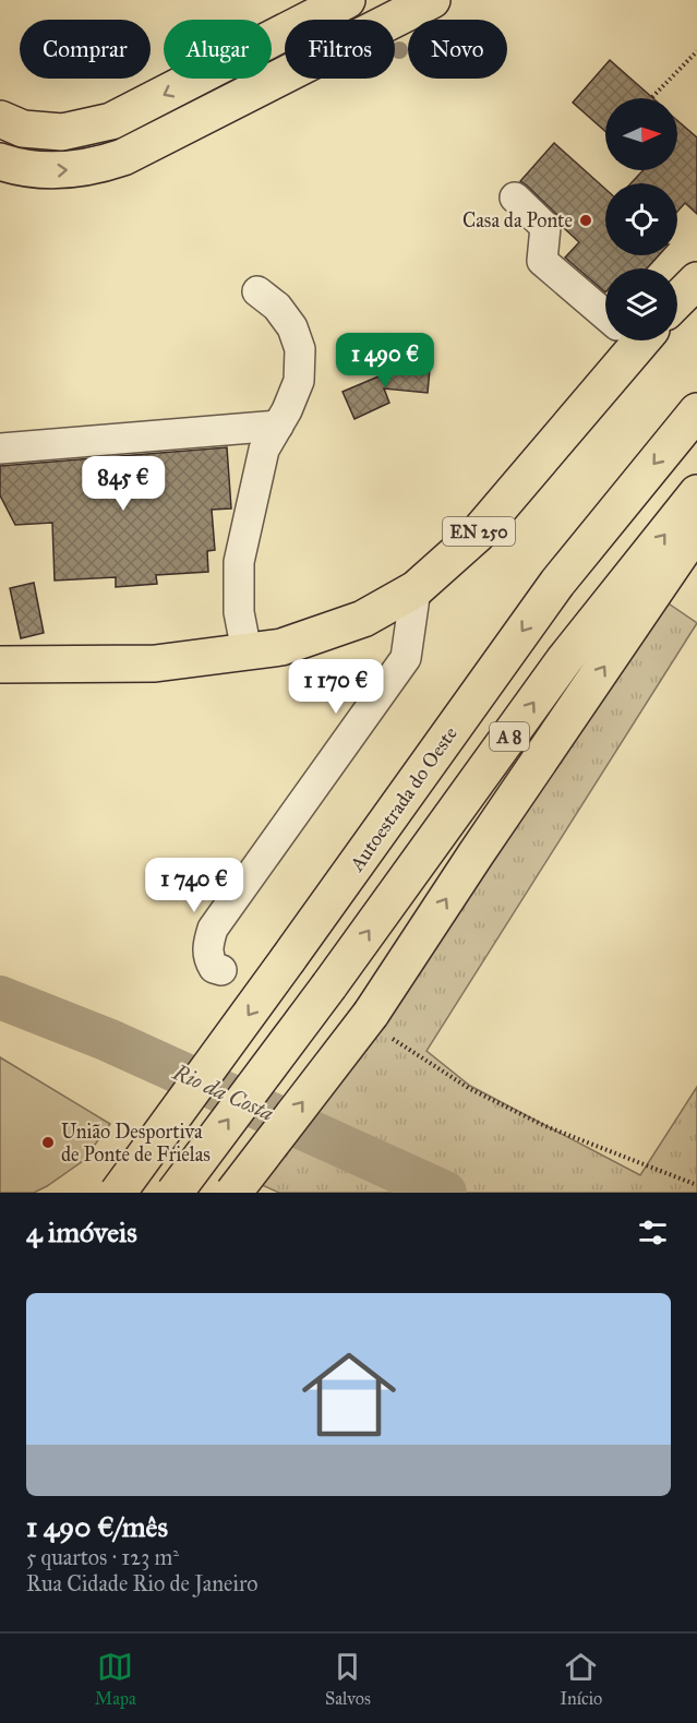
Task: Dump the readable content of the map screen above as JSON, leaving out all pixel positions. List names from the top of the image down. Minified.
{"streets":{"main road":["EN 250","A 8","Autoestrada do Oeste"]},"water":["Rio da Costa"],"places":["Casa da Ponte","União Desportiva de Ponte de Frielas"],"north":"right","page":{"chip":["Comprar","Alugar","Filtros","Novo"],"price":["1 490 €","845 €","1 170 €","1 740 €"],"heading":"4 imóveis","list":[{"name":"1 490 €/mês","note":"5 quartos · 123 m² · Rua Cidade Rio de Janeiro"}],"tabs":["Mapa","Salvos","Início"]}}
